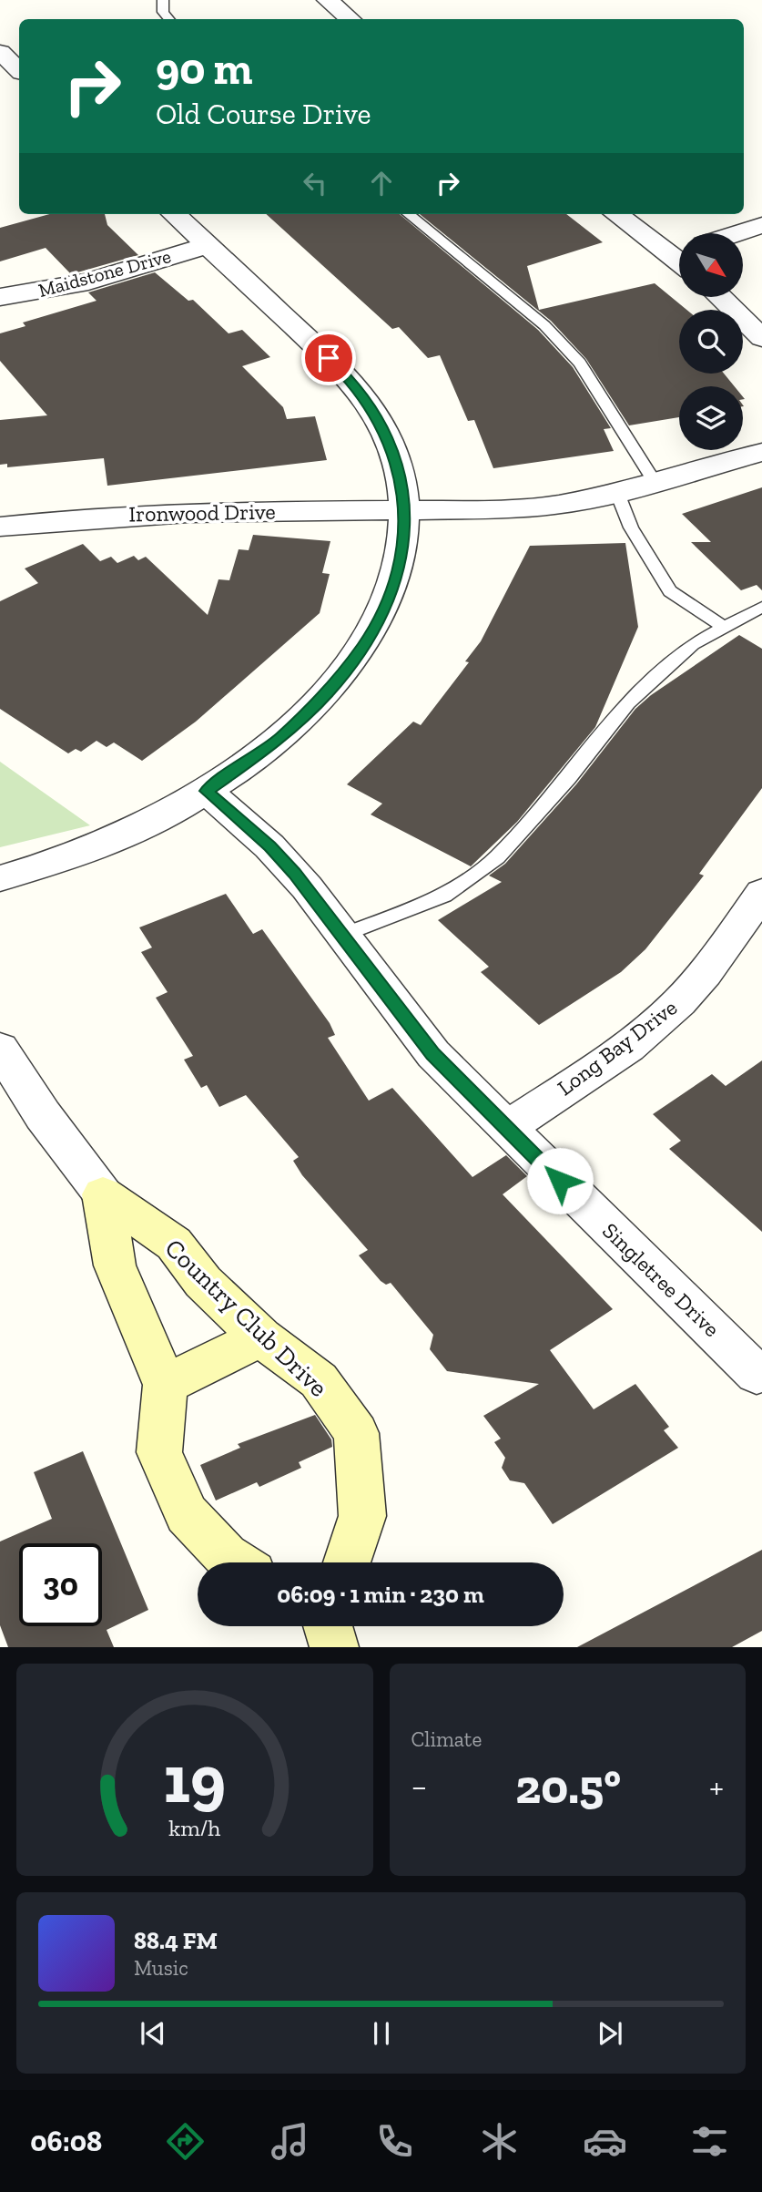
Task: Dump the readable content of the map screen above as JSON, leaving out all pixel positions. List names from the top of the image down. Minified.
{"streets":{"street":["Maidstone Drive","Ironwood Drive","Long Bay Drive","Singletree Drive","Country Club Drive"]},"crossings":[["Long Bay Drive","Singletree Drive"]],"north":"bottom right","page":{"turn":["90 m","Old Course Drive"],"limit":"30","trip":"06:09 · 1 min · 230 m","tile":"Climate","heat":["−","20.5°","+"],"song":["88.4 FM","Music"],"tabs":"06:08","gauge":["19","km/h"]}}
